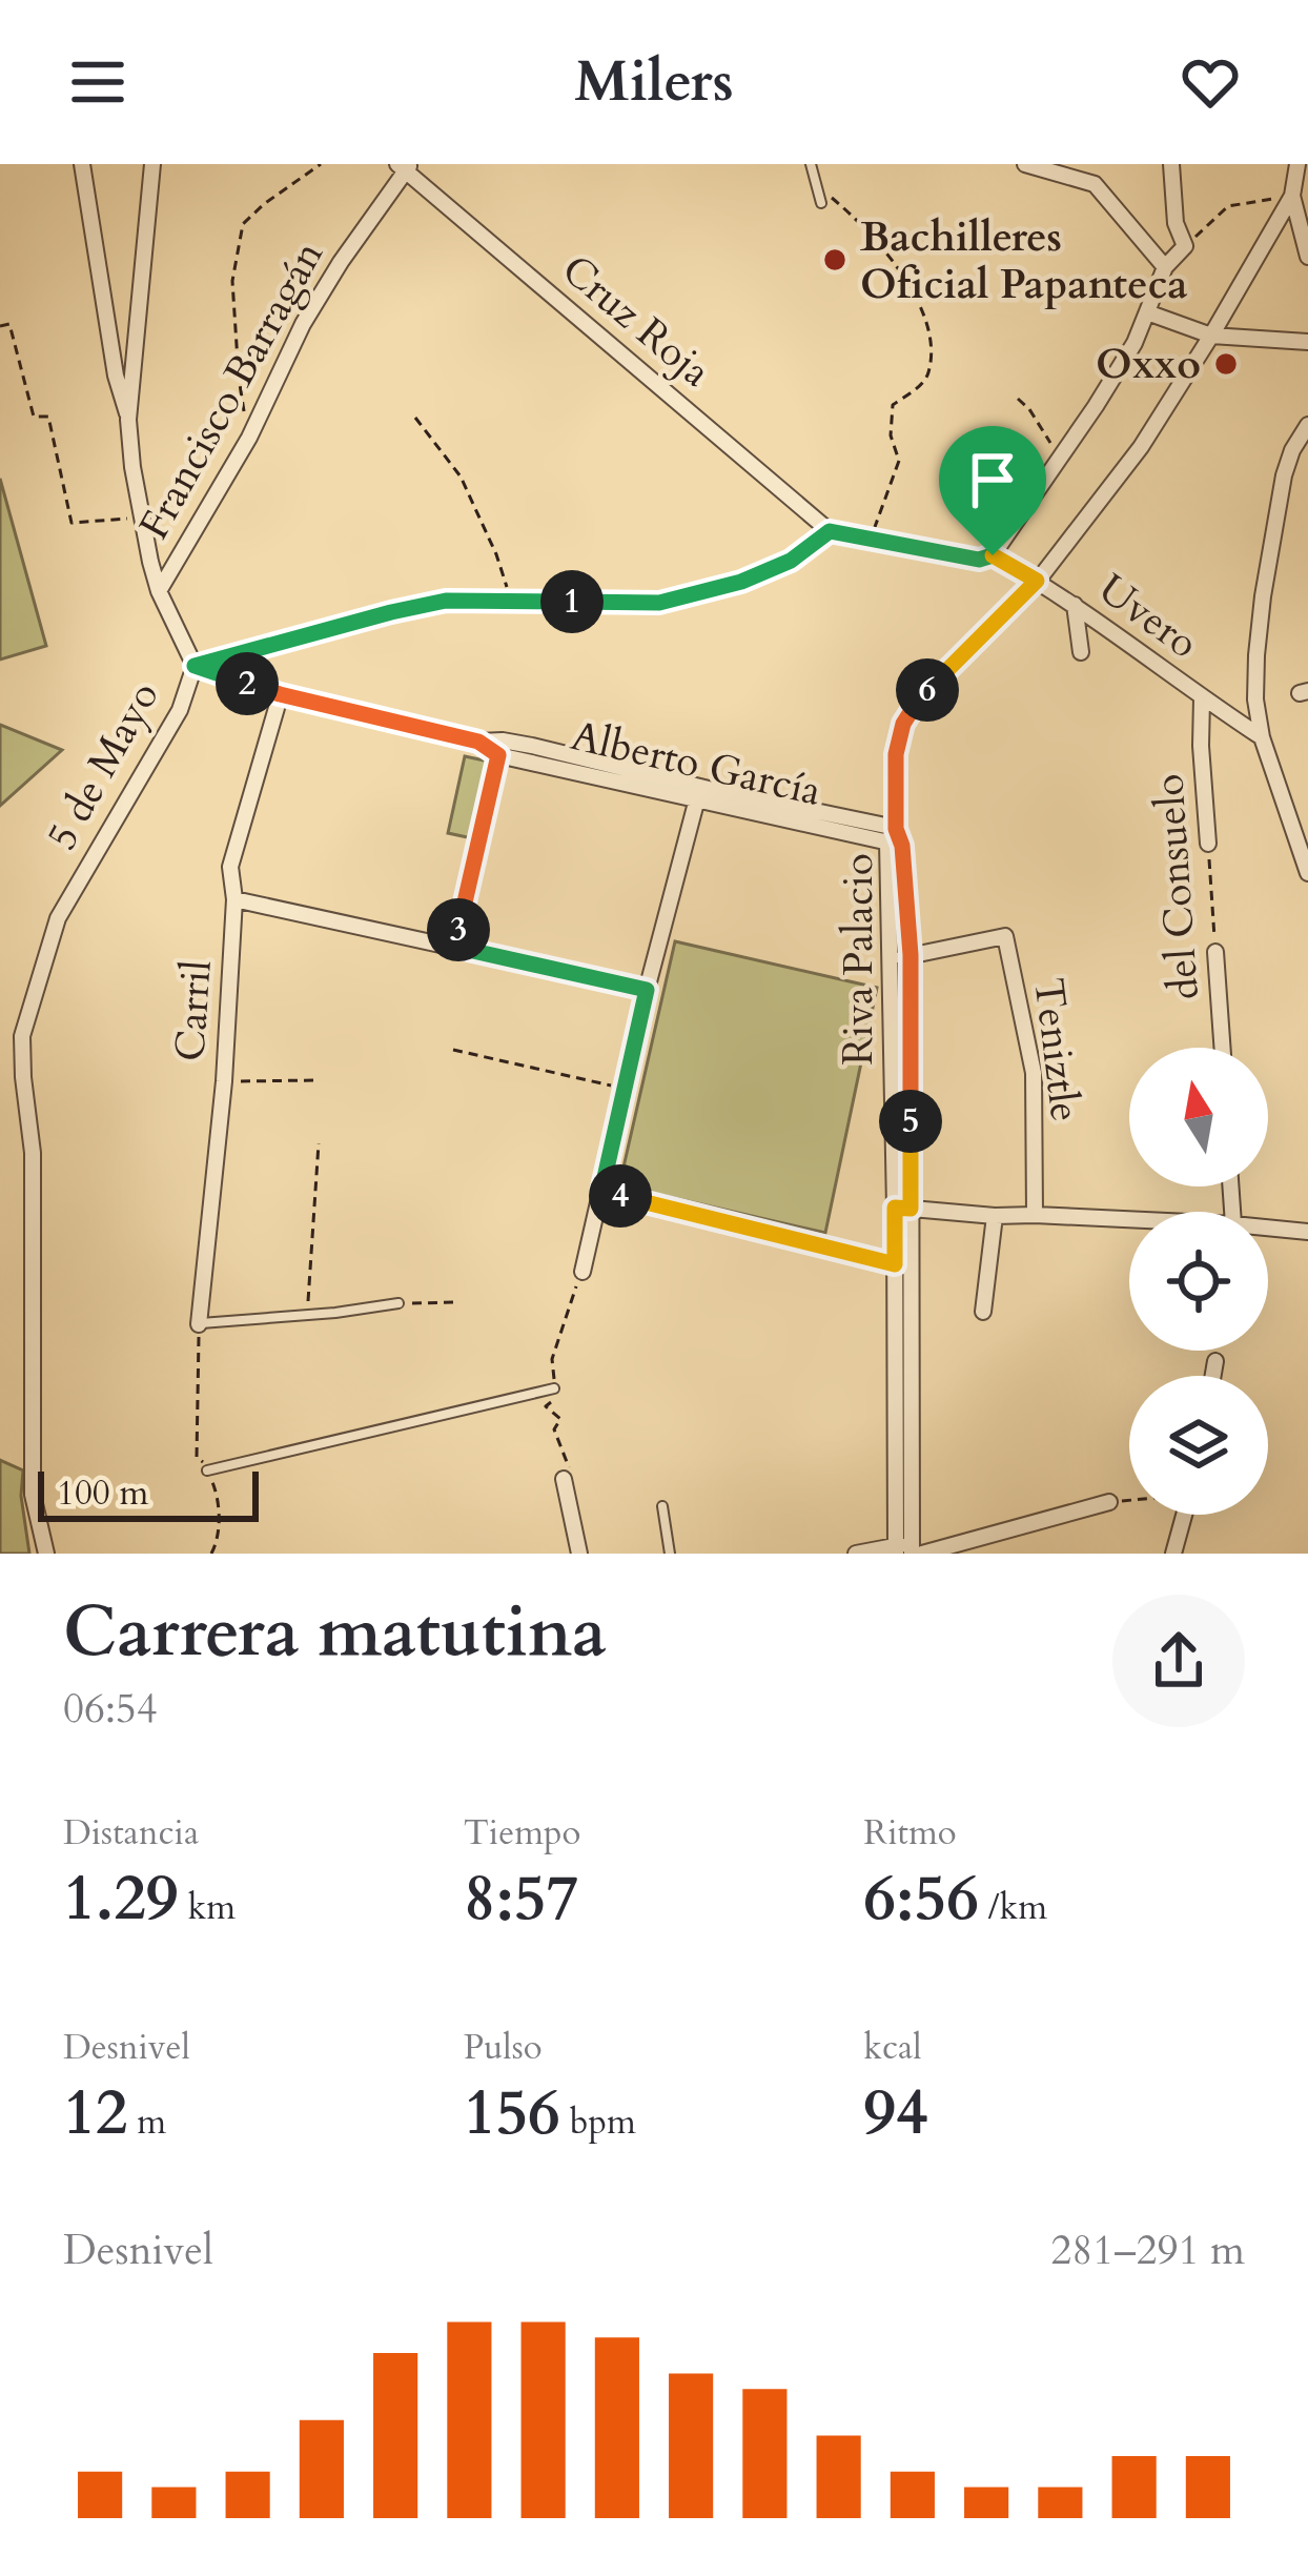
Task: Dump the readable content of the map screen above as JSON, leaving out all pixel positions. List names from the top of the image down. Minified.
{"streets":{"street":["Cruz Roja","Francisco Barragán","Uvero","Alberto García","5 de Mayo","del Consuelo","Riva Palacio","Carril","Teniztle"]},"crossings":[["Cruz Roja","Francisco Barragán"],["Francisco Barragán","5 de Mayo"],["Uvero","del Consuelo"],["Uvero","Riva Palacio"],["Alberto García","5 de Mayo"],["Alberto García","Riva Palacio"],["Riva Palacio","Teniztle"]],"places":["Bachilleres Oficial Papanteca","Oxxo"],"scale_bar":"100 m","north":"top","page":{"header":"Milers","pins":["1","2","6","3","5","4"],"scale":"100 m","heading":["Carrera matutina","06:54"],"stats":[["Distancia","1.29 km"],["Tiempo","8:57"],["Ritmo","6:56 /km"],["Desnivel","12 m"],["Pulso","156 bpm"],["kcal","94"]],"chart":["Desnivel","281–291 m"]}}
